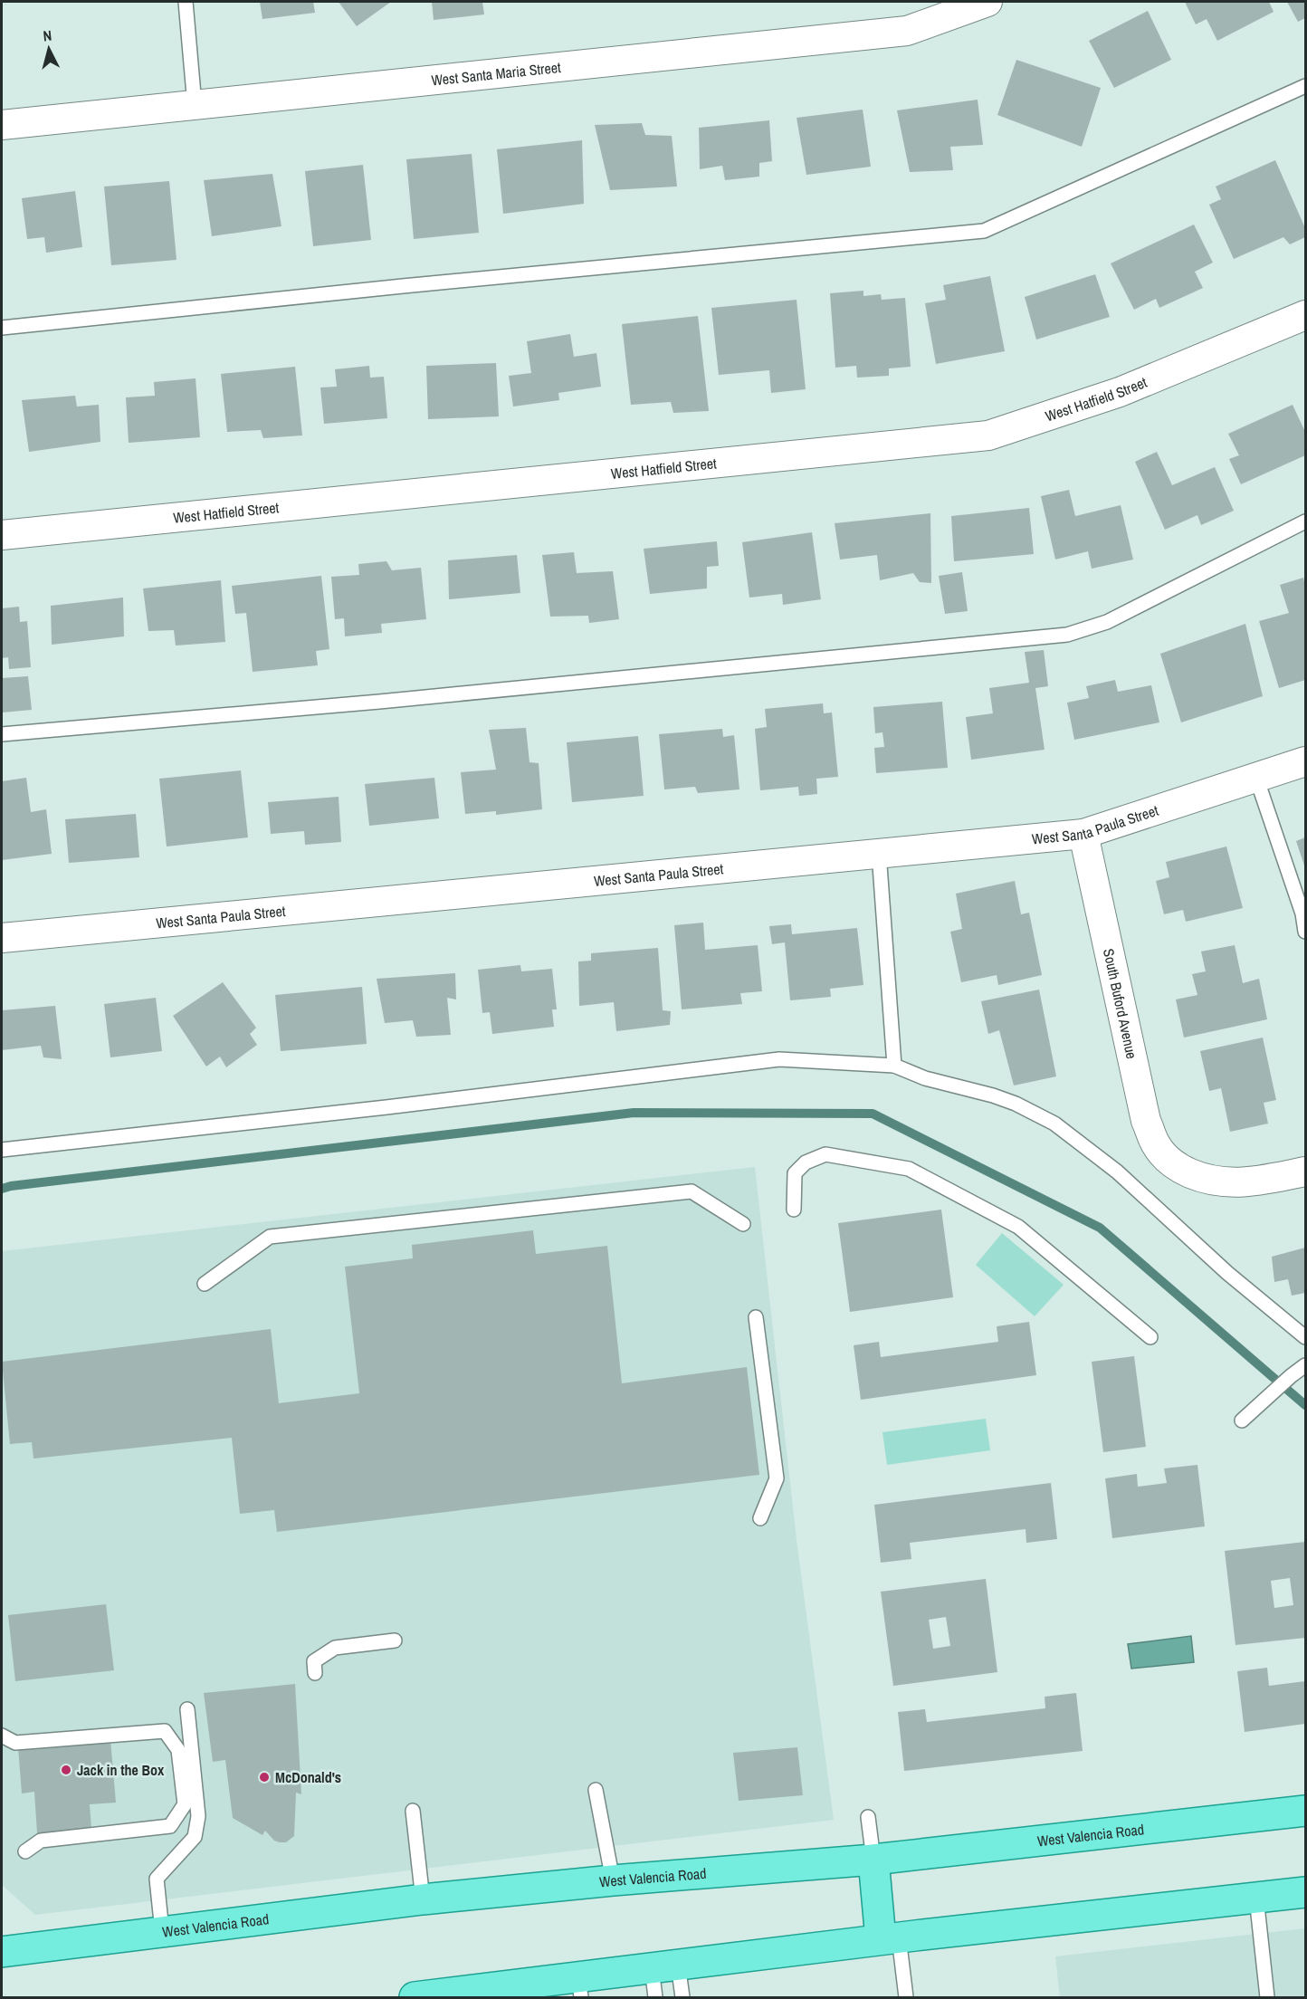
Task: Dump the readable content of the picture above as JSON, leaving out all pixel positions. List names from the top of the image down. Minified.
{"streets":{"main road":["West Valencia Road"],"street":["West Santa Maria Street","West Hatfield Street","West Santa Paula Street","South Buford Avenue"]},"crossings":[["West Santa Paula Street","South Buford Avenue"]],"places":["Jack in the Box","McDonald's"],"north":"top"}
